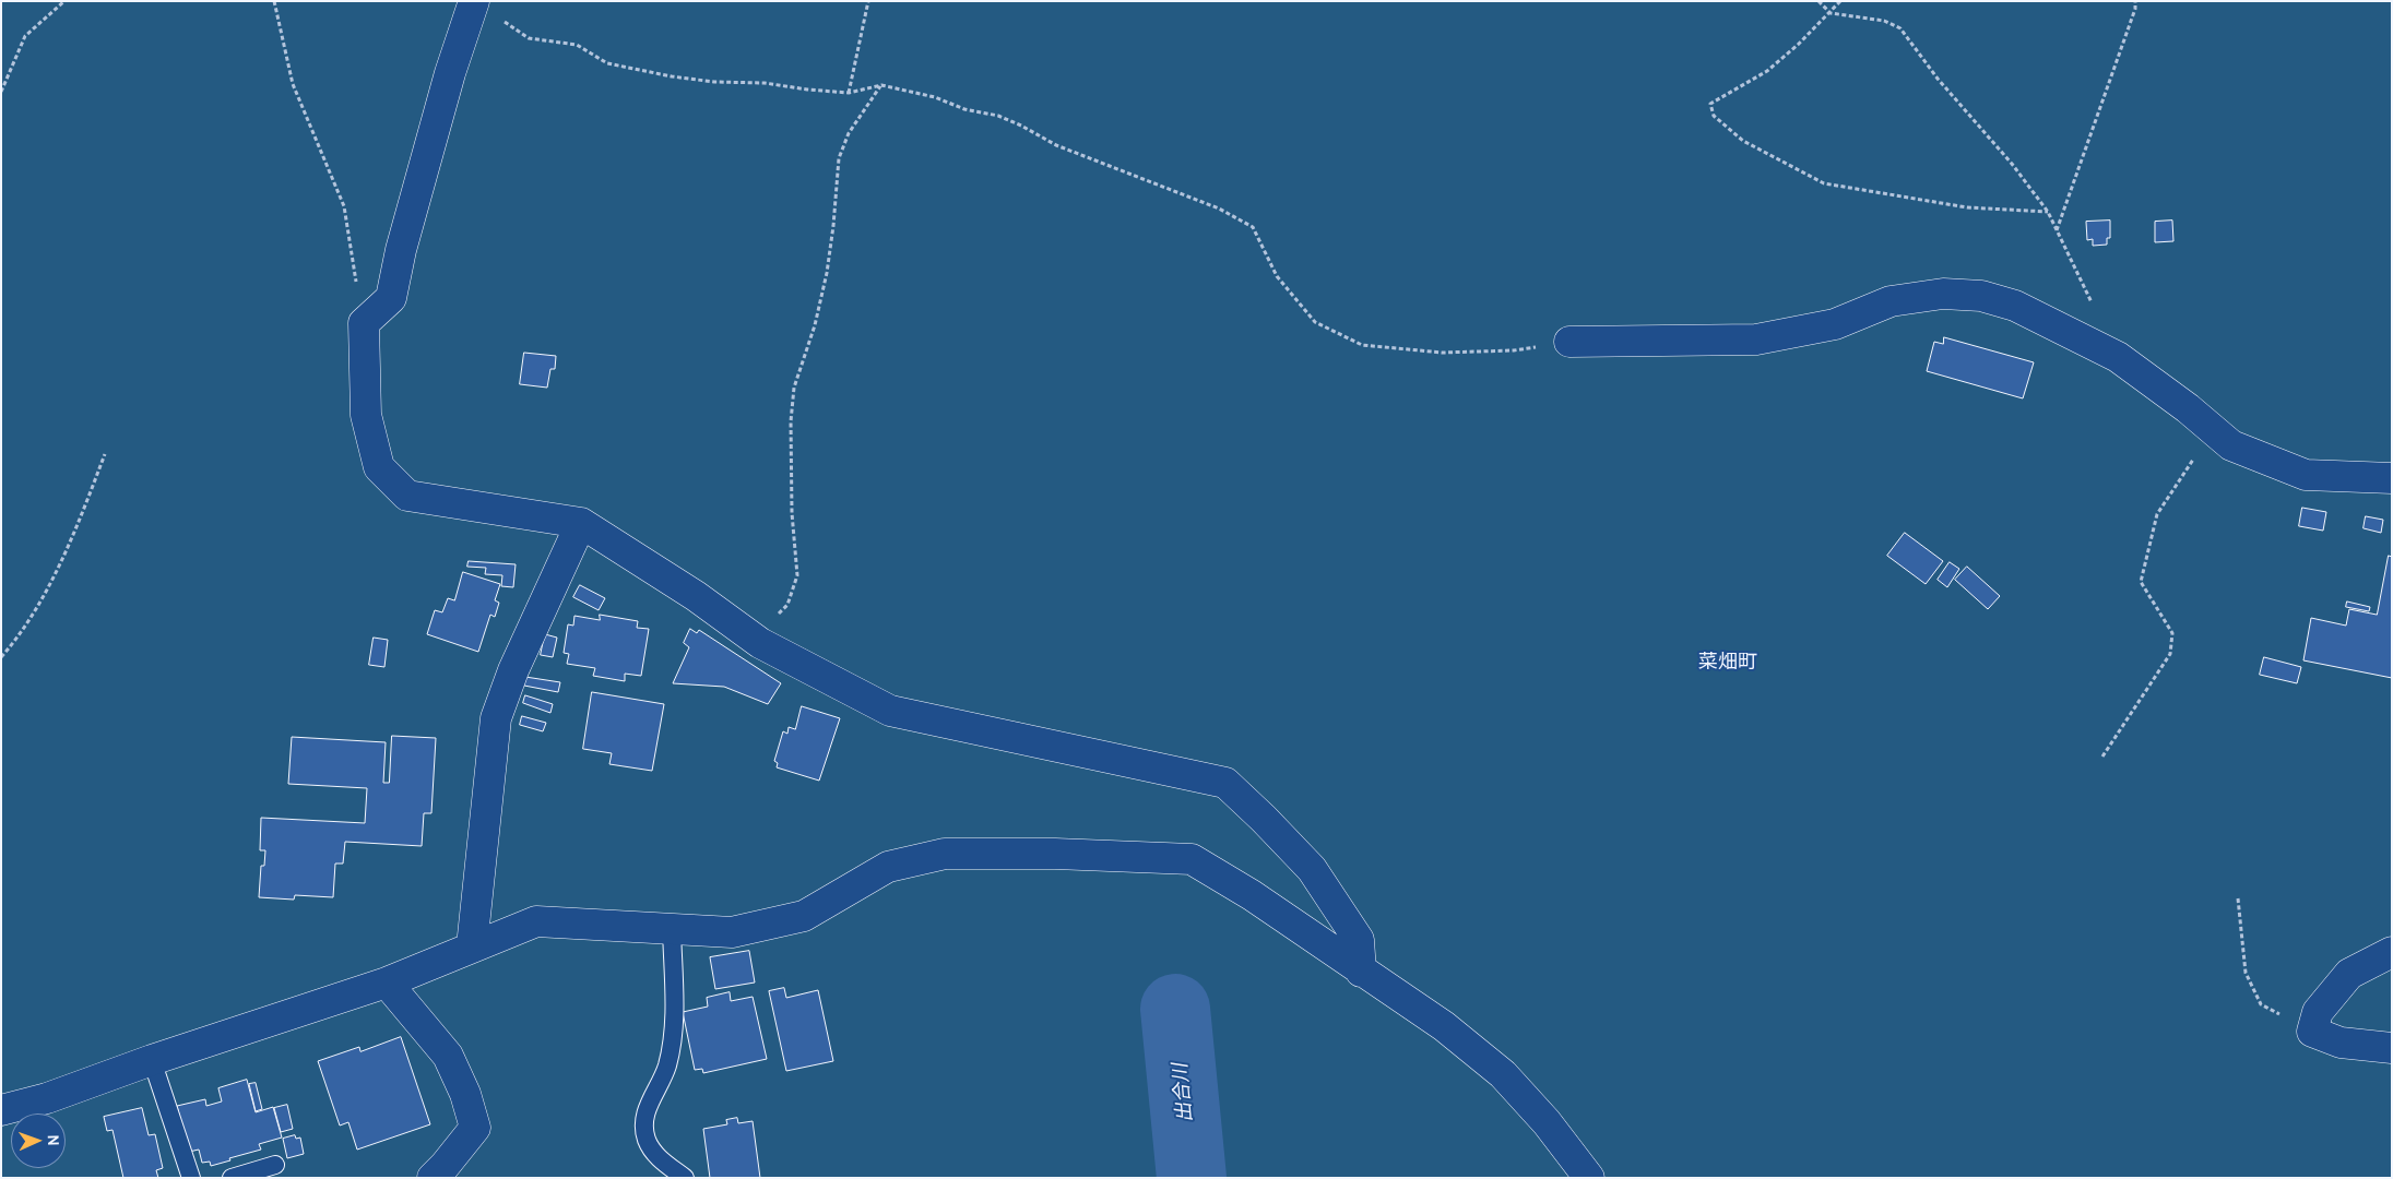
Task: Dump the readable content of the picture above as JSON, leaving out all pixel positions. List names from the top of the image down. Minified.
{"districts":["菜畑町"],"water":["出合川"],"north":"right"}
